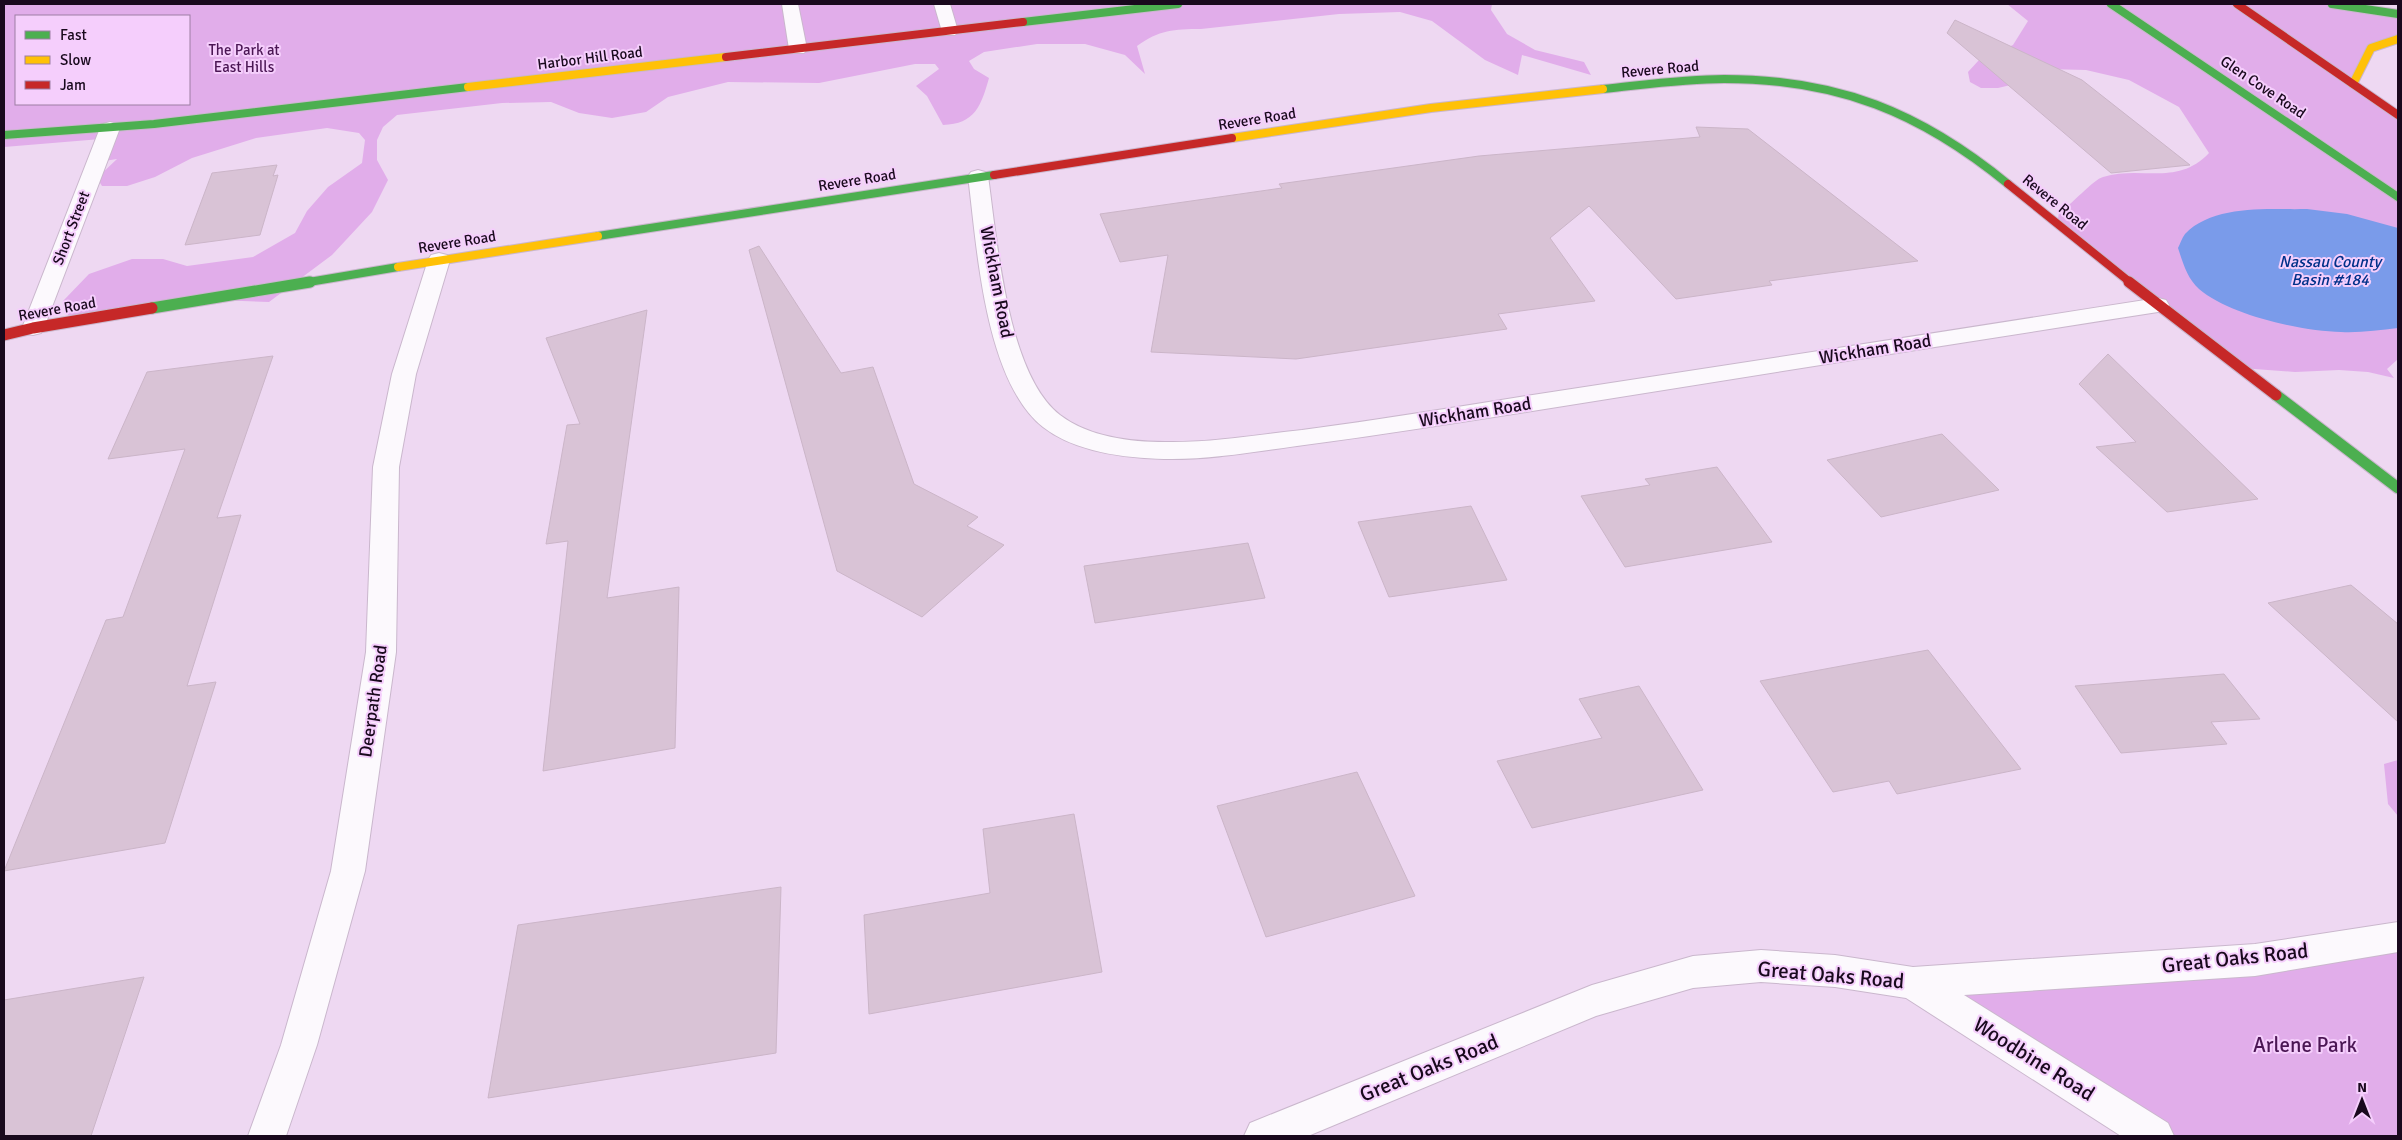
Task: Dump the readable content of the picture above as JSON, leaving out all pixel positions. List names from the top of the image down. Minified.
{"streets":{"street":["Harbor Hill Road","Revere Road","Glen Cove Road","Short Street","Wickham Road","Deerpath Road","Great Oaks Road","Woodbine Road"]},"crossings":[["Harbor Hill Road","Short Street"],["Revere Road","Short Street"],["Revere Road","Wickham Road"],["Revere Road","Deerpath Road"],["Great Oaks Road","Woodbine Road"]],"water":["Nassau County Basin #184"],"parks":["The Park at East Hills","Arlene Park"],"legend":["Fast","Slow","Jam"],"north":"top"}
